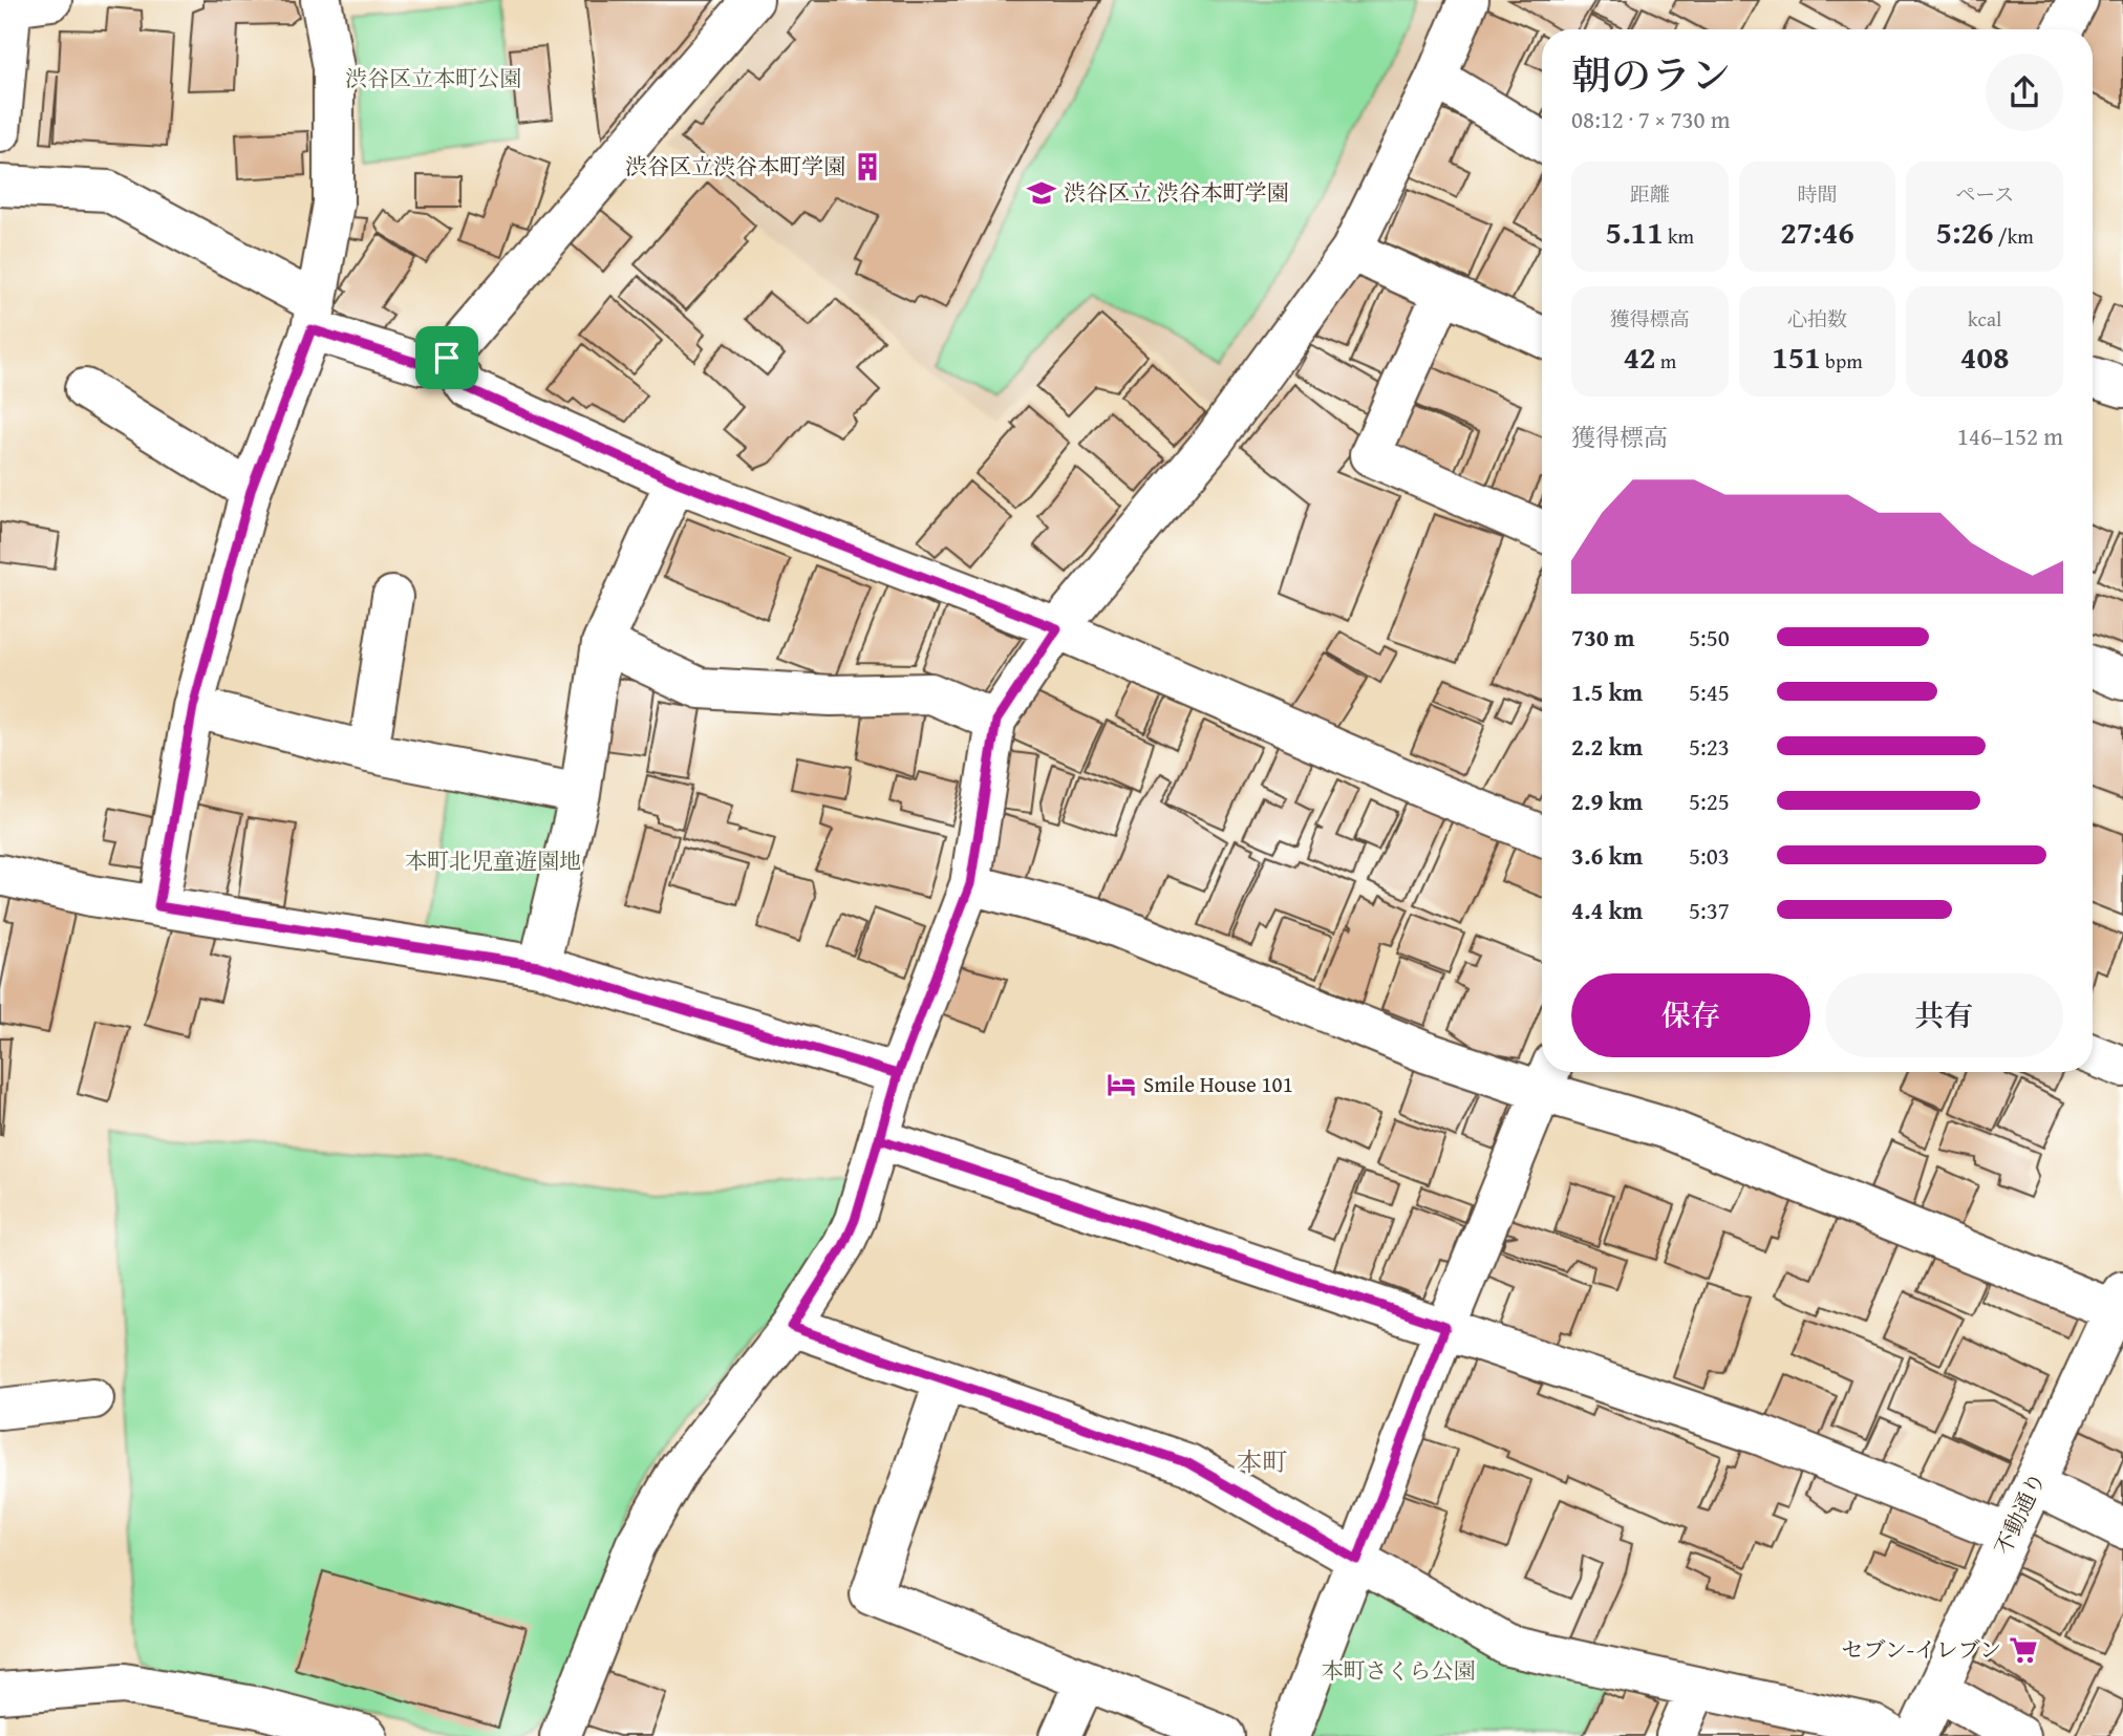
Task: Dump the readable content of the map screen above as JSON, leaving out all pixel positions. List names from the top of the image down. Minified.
{"streets":{"street":["不動通り"]},"districts":["本町"],"parks":["渋谷区立本町公園","本町北児童遊園地","本町さくら公園"],"places":{"building":["渋谷区立渋谷本町学園"],"school or university":["渋谷区立 渋谷本町学園"],"hotel":["Smile House 101"],"supermarket":["セブン-イレブン"]},"page":{"heading":["朝のラン","08:12 · 7 × 730 m"],"stats":[["距離","5.11 km"],["時間","27:46"],["ペース","5:26 /km"],["獲得標高","42 m"],["心拍数","151 bpm"],["kcal","408"]],"chart":["獲得標高","146–152 m"],"list":[{"name":"730 m","note":"5:50"},{"name":"1.5 km","note":"5:45"},{"name":"2.2 km","note":"5:23"},{"name":"2.9 km","note":"5:25"},{"name":"3.6 km","note":"5:03"},{"name":"4.4 km","note":"5:37"}],"buttons":["保存","共有"]}}
